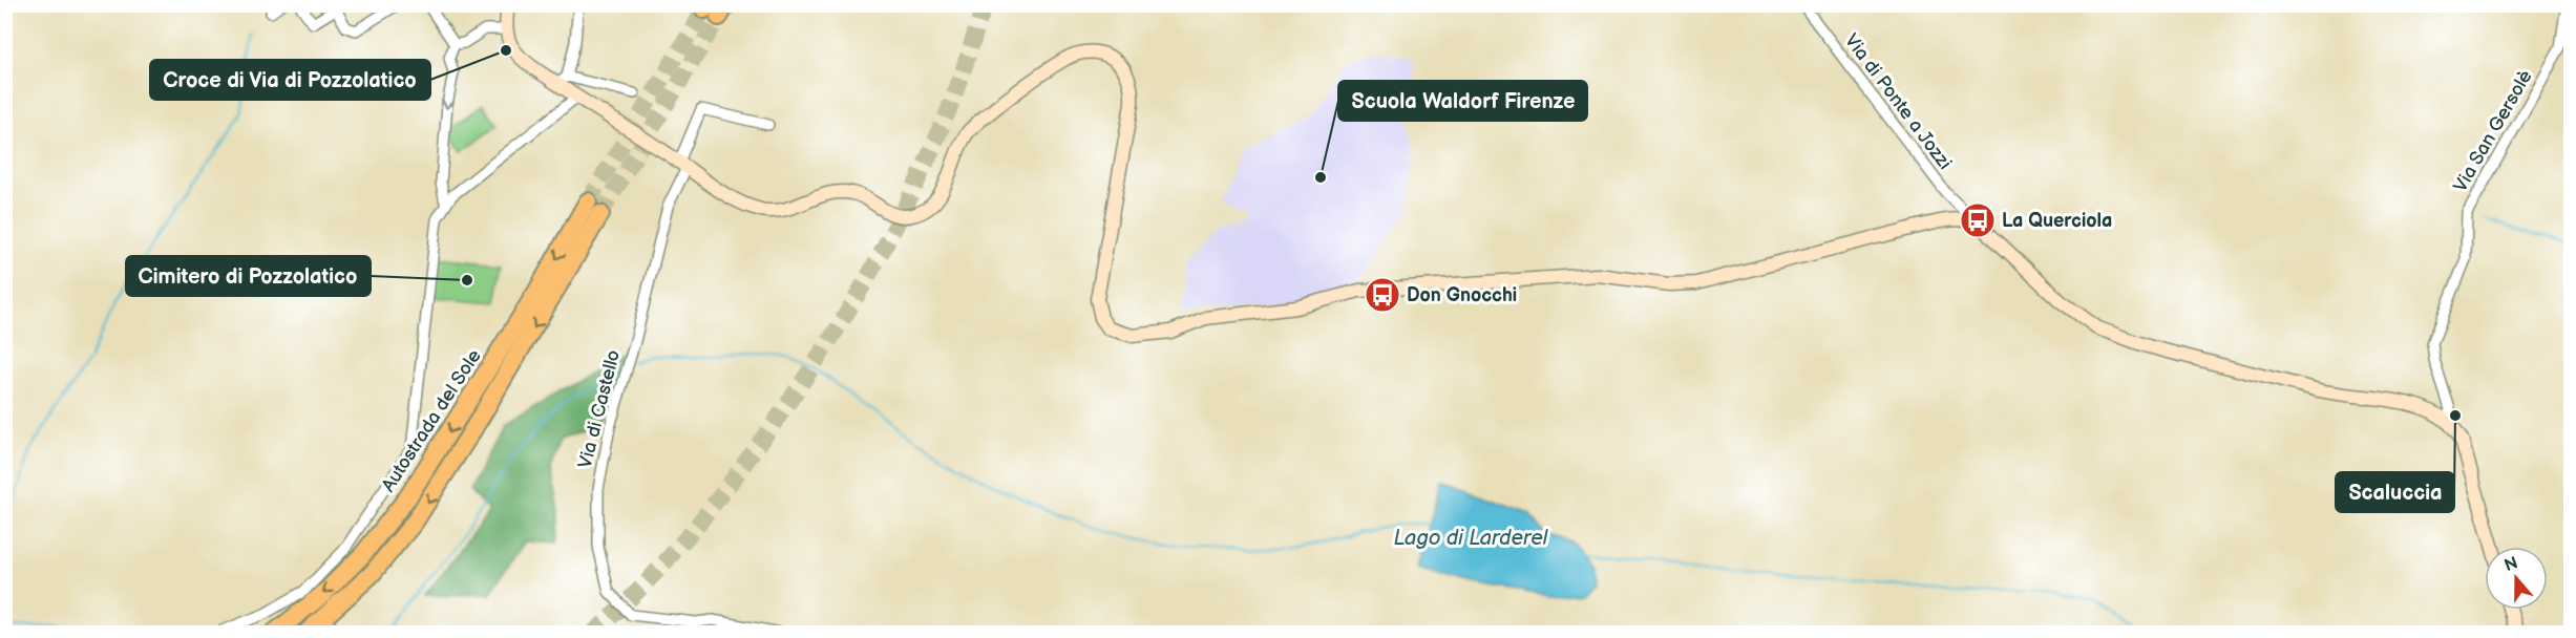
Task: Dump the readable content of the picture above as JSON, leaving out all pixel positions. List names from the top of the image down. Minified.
{"streets":{"highway":["Autostrada del Sole"],"street":["Via di Ponte a Jozzi","Via San Gersolè","Via di Castello"]},"water":["Lago di Larderel"],"places":{"other":["Croce di Via di Pozzolatico","Scuola Waldorf Firenze","Cimitero di Pozzolatico","Scaluccia"],"bus stop":["La Querciola","Don Gnocchi"]},"north":"top"}
